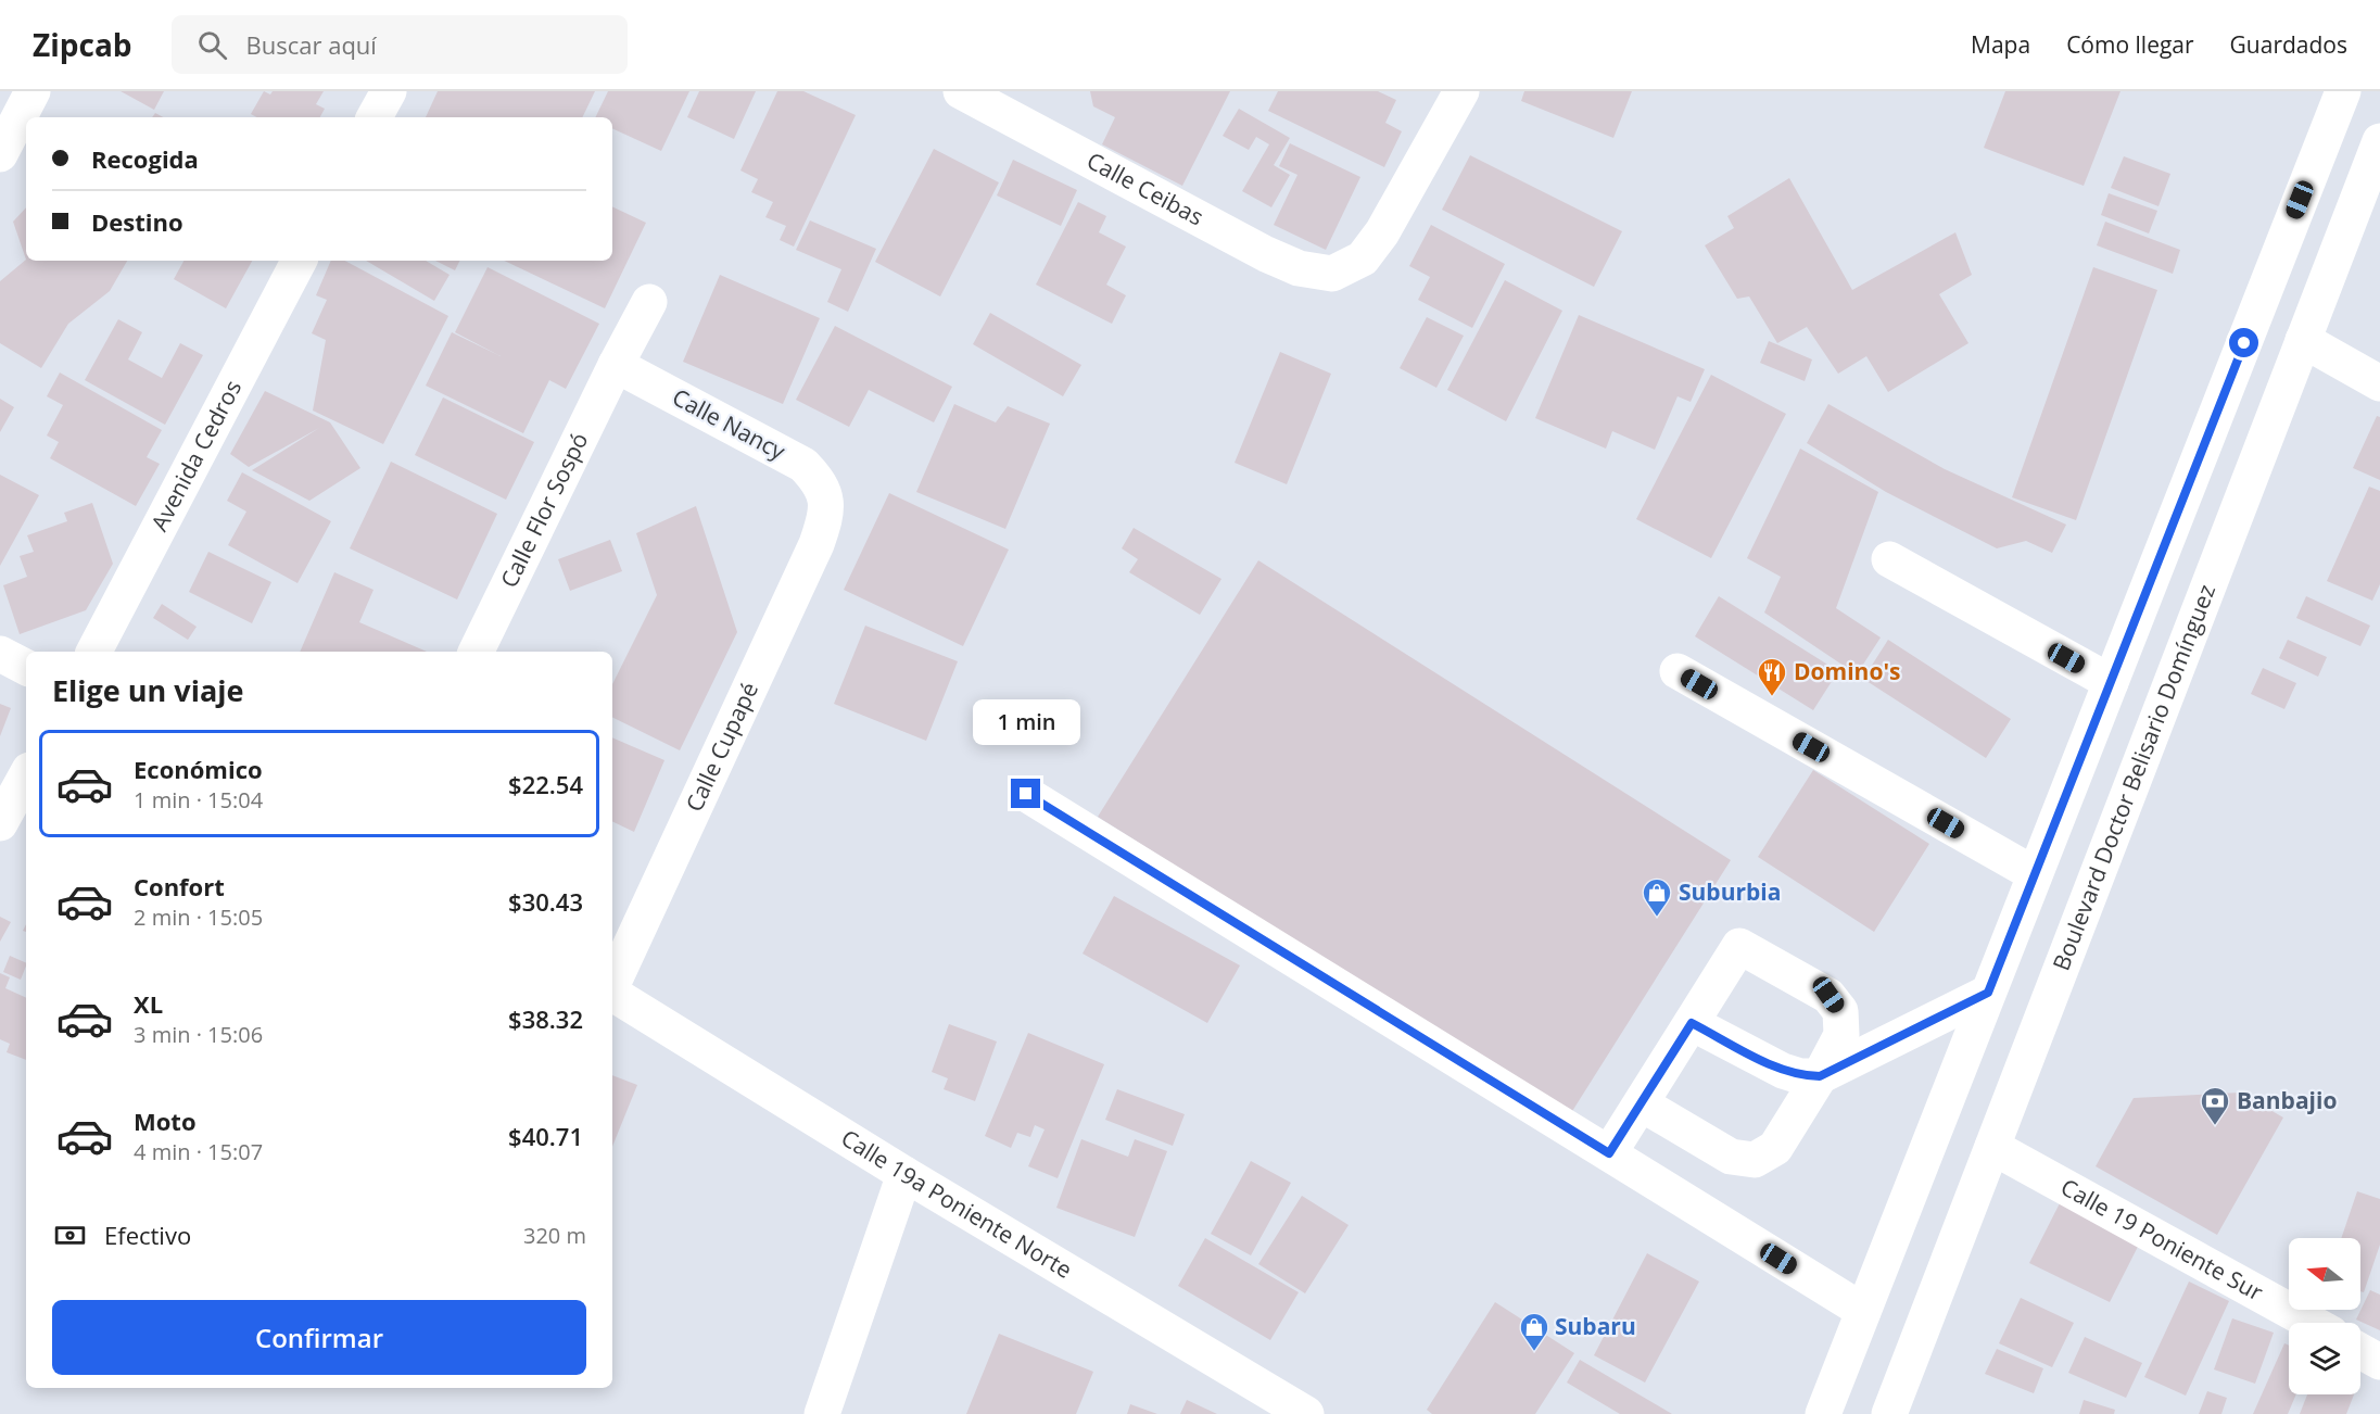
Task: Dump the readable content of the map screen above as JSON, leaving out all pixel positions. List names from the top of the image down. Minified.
{"streets":{"street":["Calle Ceibas","Calle Nancy","Avenida Cedros","Calle Flor Sospó","Calle Cupapé","Boulevard Doctor Belisario Domínguez","Calle 19a Poniente Norte","Calle 19 Poniente Sur"]},"crossings":[["Calle Nancy","Calle Flor Sospó"],["Calle Nancy","Calle Cupapé"],["Boulevard Doctor Belisario Domínguez","Calle 19 Poniente Sur"]],"places":{"restaurant":["Domino's"],"shop":["Suburbia","Subaru"],"bank":["Banbajio"]},"north":"left","page":{"header":"Zipcab","search":"Buscar aquí","nav":["Mapa","Cómo llegar","Guardados"],"banner":["Recogida","Destino"],"heading":"Elige un viaje","bubble":"1 min","list":[{"name":"Económico","note":"1 min · 15:04","value":"$22.54"},{"name":"Confort","note":"2 min · 15:05","value":"$30.43"},{"name":"XL","note":"3 min · 15:06","value":"$38.32"},{"name":"Moto","note":"4 min · 15:07","value":"$40.71"}],"pay":["Efectivo","320 m"],"buttons":"Confirmar"}}
